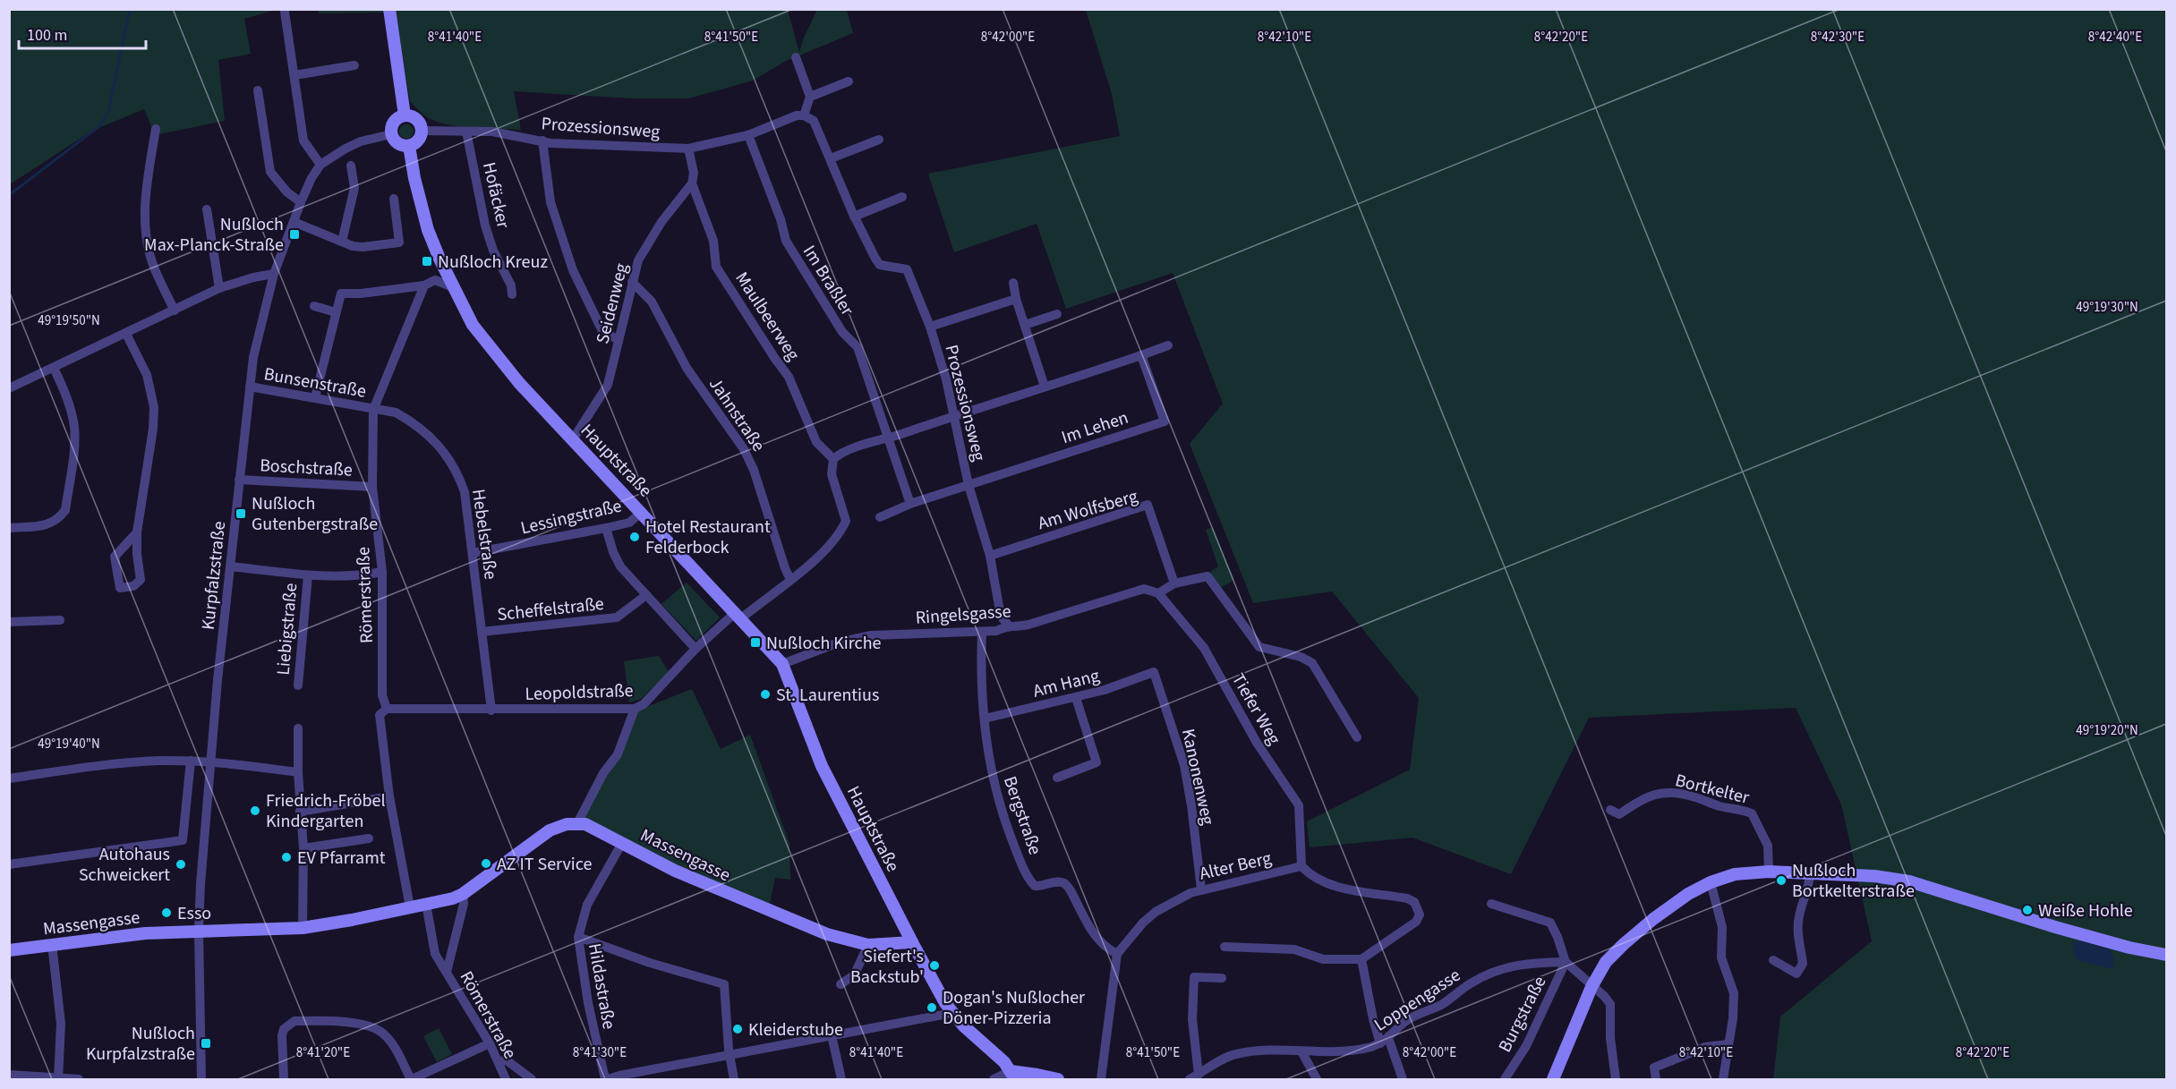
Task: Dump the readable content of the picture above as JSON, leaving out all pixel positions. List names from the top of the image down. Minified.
{"streets":{"main road":["Hauptstraße","Massengasse"],"street":["Prozessionsweg","Hofäcker","Im Braßler","Seidenweg","Maulbeerweg","Bunsenstraße","Jahnstraße","Im Lehen","Boschstraße","Am Wolfsberg","Lessingstraße","Hebelstraße","Kurpfalzstraße","Römerstraße","Scheffelstraße","Ringelsgasse","Liebigstraße","Am Hang","Leopoldstraße","Tiefer Weg","Kanonenweg","Bortkelter","Bergstraße","Alter Berg","Hildastraße","Loppengasse","Burgstraße"]},"crossings":[["Prozessionsweg","Hofäcker"],["Prozessionsweg","Im Braßler"],["Prozessionsweg","Im Lehen"],["Prozessionsweg","Hauptstraße"],["Prozessionsweg","Am Wolfsberg"],["Prozessionsweg","Kurpfalzstraße"],["Prozessionsweg","Ringelsgasse"],["Seidenweg","Maulbeerweg"],["Seidenweg","Jahnstraße"],["Seidenweg","Hauptstraße"],["Bunsenstraße","Hebelstraße"],["Bunsenstraße","Kurpfalzstraße"],["Bunsenstraße","Römerstraße"],["Hauptstraße","Lessingstraße"],["Hauptstraße","Kurpfalzstraße"],["Hauptstraße","Ringelsgasse"],["Hauptstraße","Leopoldstraße"],["Hauptstraße","Massengasse"],["Boschstraße","Kurpfalzstraße"],["Boschstraße","Römerstraße"],["Lessingstraße","Hebelstraße"],["Hebelstraße","Römerstraße"],["Hebelstraße","Scheffelstraße"],["Hebelstraße","Leopoldstraße"],["Kurpfalzstraße","Massengasse"],["Römerstraße","Leopoldstraße"],["Römerstraße","Massengasse"],["Ringelsgasse","Tiefer Weg"],["Ringelsgasse","Bergstraße"],["Am Hang","Kanonenweg"],["Am Hang","Bergstraße"],["Tiefer Weg","Alter Berg"],["Kanonenweg","Alter Berg"],["Bergstraße","Alter Berg"],["Massengasse","Hildastraße"],["Loppengasse","Burgstraße"]],"places":{"transit":["Nußloch Max-Planck-Straße","Nußloch Kreuz","Nußloch Gutenbergstraße","Nußloch Kirche","Nußloch Kurpfalzstraße"],"other":["Hotel Restaurant Felderbock","St. Laurentius","Friedrich-Fröbel Kindergarten","EV Pfarramt","AZ IT Service","Autohaus Schweickert","Nußloch Bortkelterstraße","Weiße Hohle","Esso","Siefert's Backstub'","Dogan's Nußlocher Döner-Pizzeria","Kleiderstube"]},"scale_bar":"100 m","coordinates":["8°41'40\"E","8°41'50\"E","8°42'00\"E","8°42'10\"E","8°42'20\"E","8°42'30\"E","8°42'40\"E","49°19'30\"N","49°19'50\"N","49°19'20\"N","49°19'40\"N","8°41'20\"E","8°41'30\"E"]}
